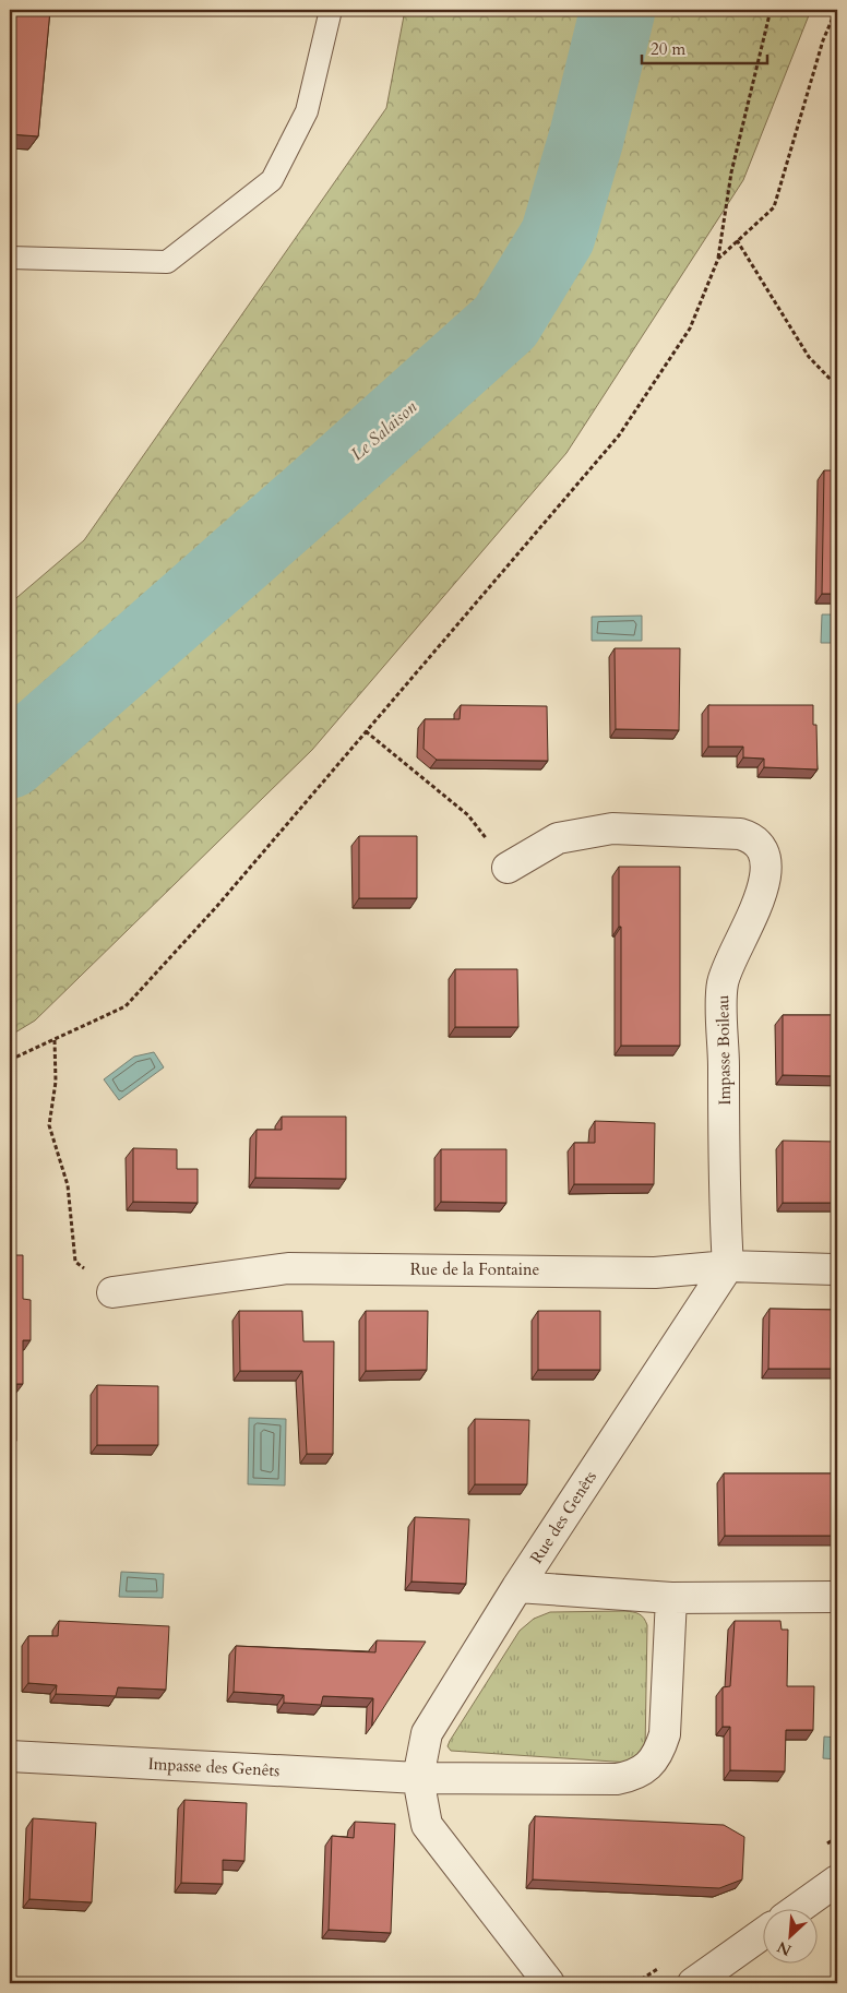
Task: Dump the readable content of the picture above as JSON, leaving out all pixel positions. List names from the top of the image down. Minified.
{"streets":{"street":["Impasse Boileau","Rue de la Fontaine","Rue des Genêts","Impasse des Genêts"]},"crossings":[["Impasse Boileau","Rue de la Fontaine"],["Impasse Boileau","Rue des Genêts"],["Rue de la Fontaine","Rue des Genêts"],["Rue des Genêts","Impasse des Genêts"]],"water":["Le Salaison"],"scale_bar":"20 m","north":"bottom left"}
